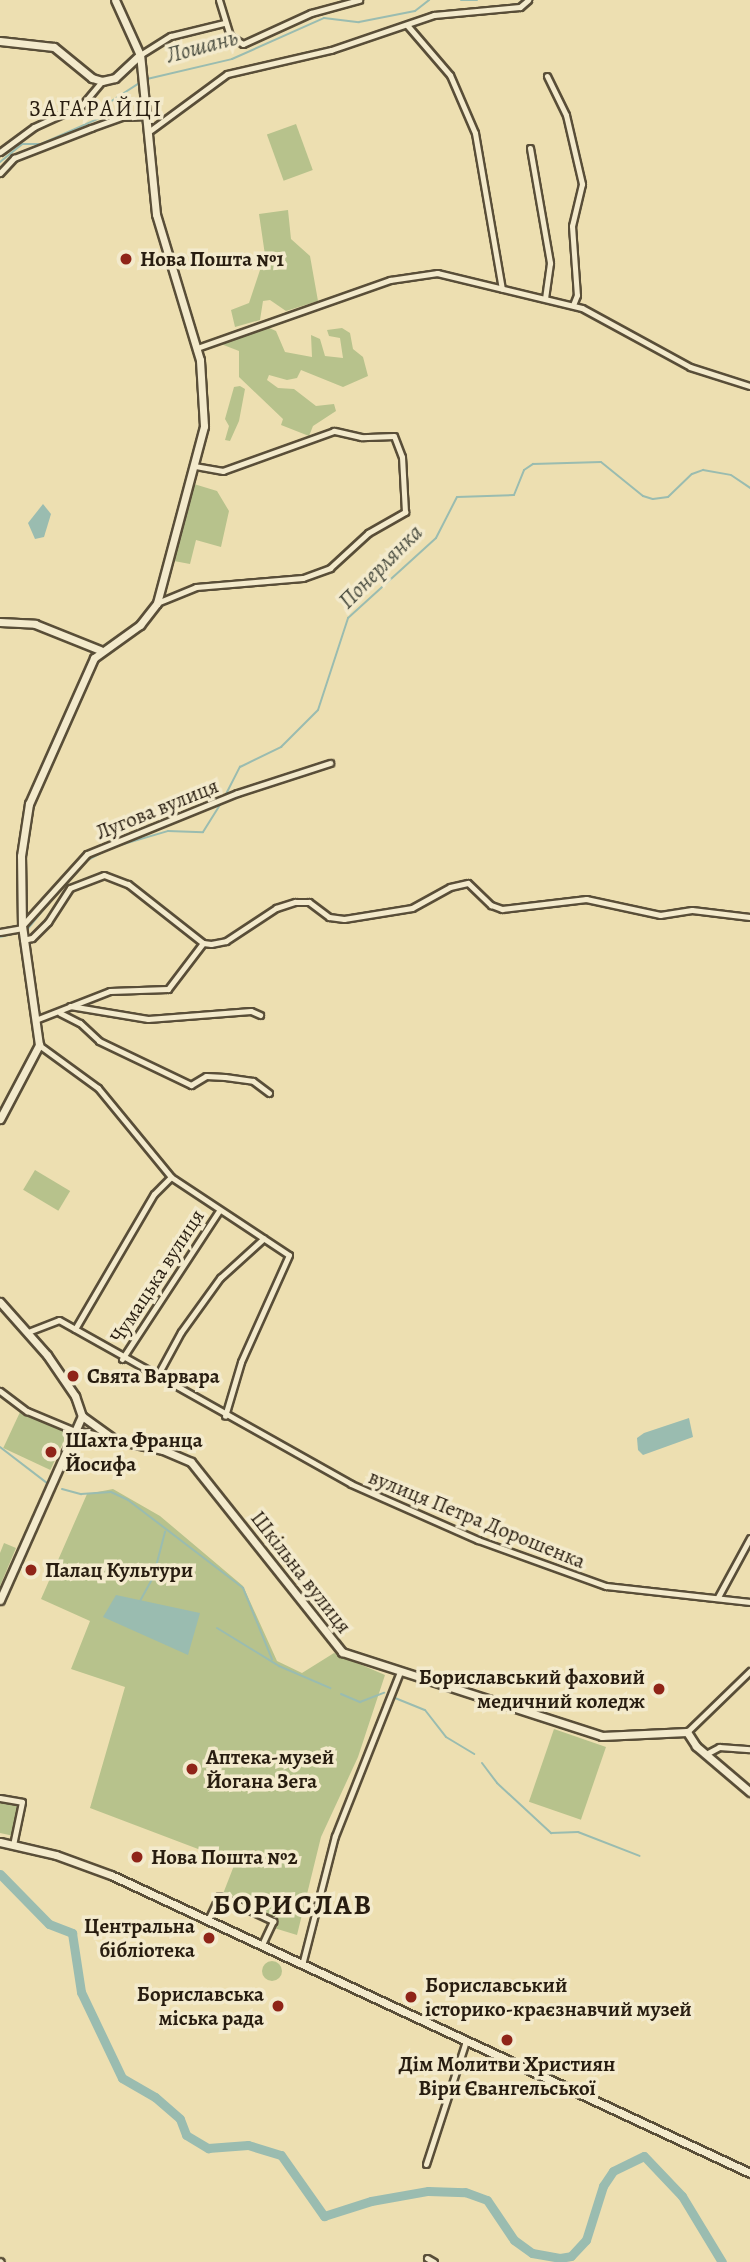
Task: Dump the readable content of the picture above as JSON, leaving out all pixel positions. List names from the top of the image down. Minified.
{"streets":{"main road":["Шкільна вулиця"],"street":["Лугова вулиця","Чумацька вулиця","вулиця Петра Дорошенка"]},"crossings":[["Чумацька вулиця","вулиця Петра Дорошенка"]],"districts":["ЗАГАРАЙЦІ","БОРИСЛАВ"],"water":["Лошань","Понерлянка"],"places":["Нова Пошта №1","Свята Варвара","Шахта Франца Йосифа","Палац Культури","Бориславський фаховий медичний коледж","Аптека-музей Йогана Зега","Нова Пошта №2","Центральна бібліотека","Бориславський історико-краєзнавчий музей","Бориславська міська рада","Дім Молитви Християн Віри Євангельської"]}
